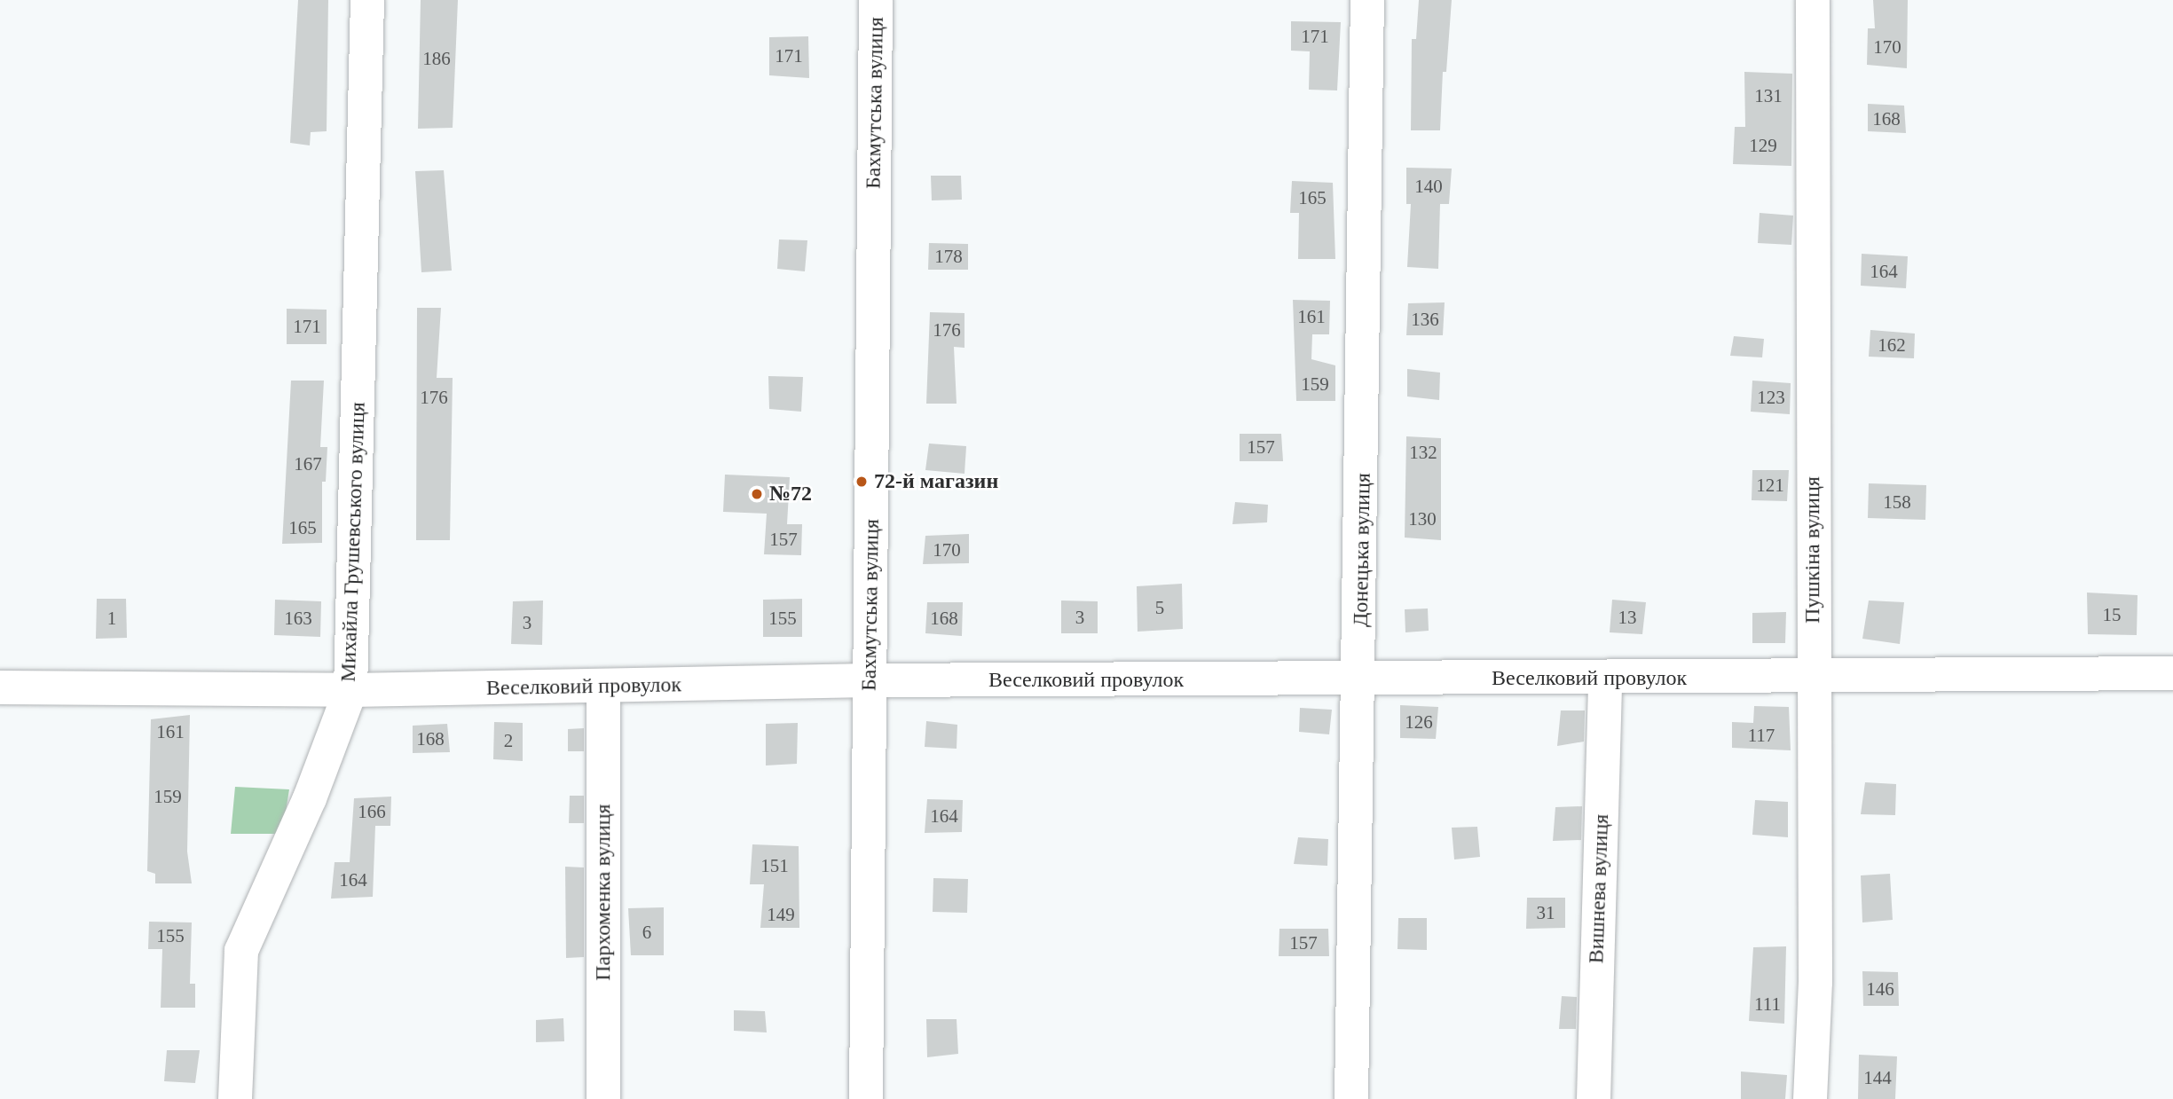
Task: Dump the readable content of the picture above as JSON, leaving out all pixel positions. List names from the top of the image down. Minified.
{"streets":{"street":["Бахмутська вулиця","Михайла Грушевського вулиця","Донецька вулиця","Пушкіна вулиця","Веселковий провулок","Вишнева вулиця","Пархоменка вулиця"]},"crossings":[["Бахмутська вулиця","Веселковий провулок"],["Михайла Грушевського вулиця","Веселковий провулок"],["Донецька вулиця","Веселковий провулок"],["Пушкіна вулиця","Веселковий провулок"],["Веселковий провулок","Вишнева вулиця"],["Веселковий провулок","Пархоменка вулиця"]],"places":["72-й магазин","№72"],"house_numbers":["171","170","171","186","131","168","129","140","165","178","164","161","136","171","176","162","159","176","123","157","132","167","121","158","130","165","157","170","5","15","3","13","1","163","155","168","3","126","161","117","168","2","159","166","164","151","164","31","149","6","155","157","146","111","144"]}
